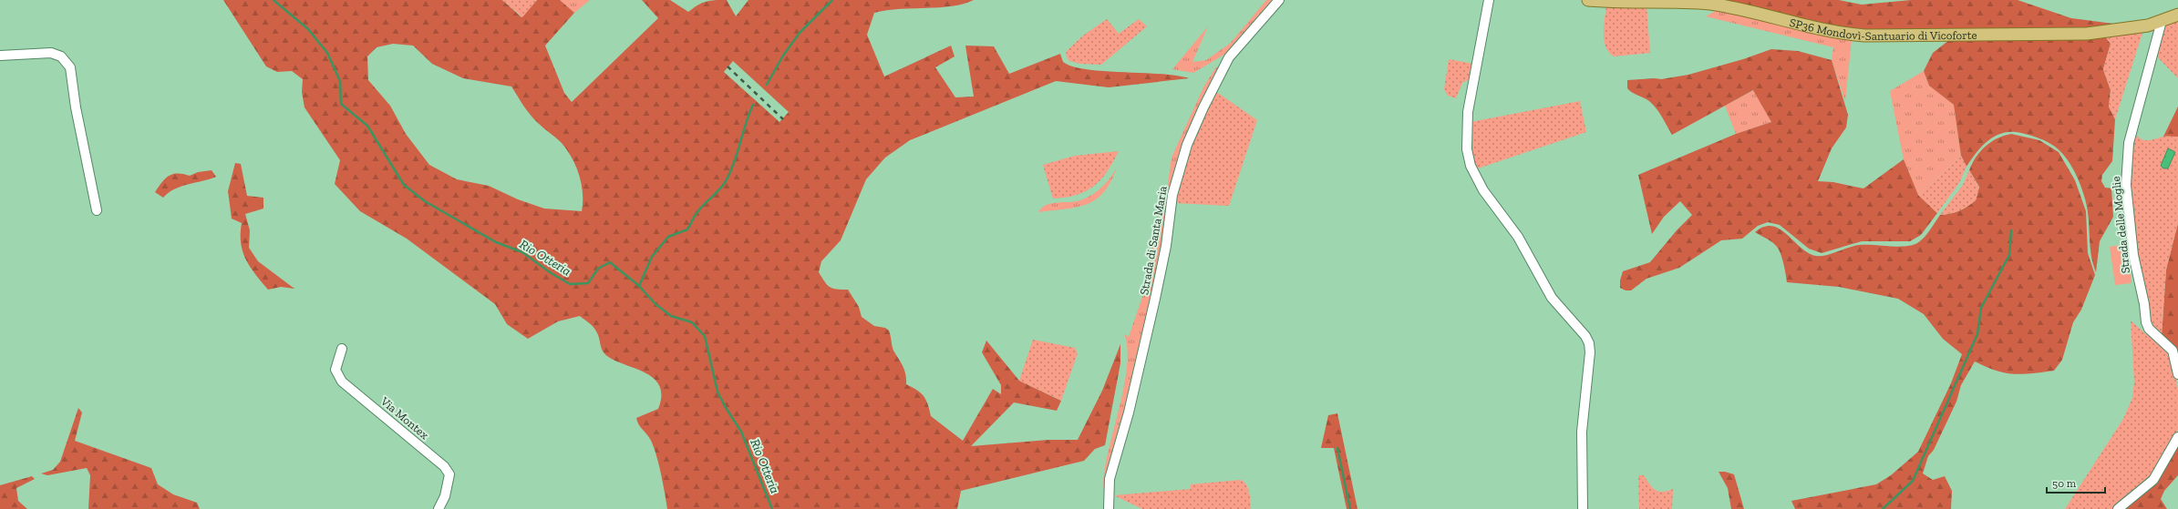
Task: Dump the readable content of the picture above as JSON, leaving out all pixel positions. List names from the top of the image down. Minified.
{"streets":{"main road":["SP36 Mondovì-Santuario di Vicoforte"],"street":["Strada delle Moglie","Strada di Santa Maria","Via Montex"]},"crossings":[["SP36 Mondovì-Santuario di Vicoforte","Strada delle Moglie"]],"water":["Rio Otteria"],"scale_bar":"50 m"}
